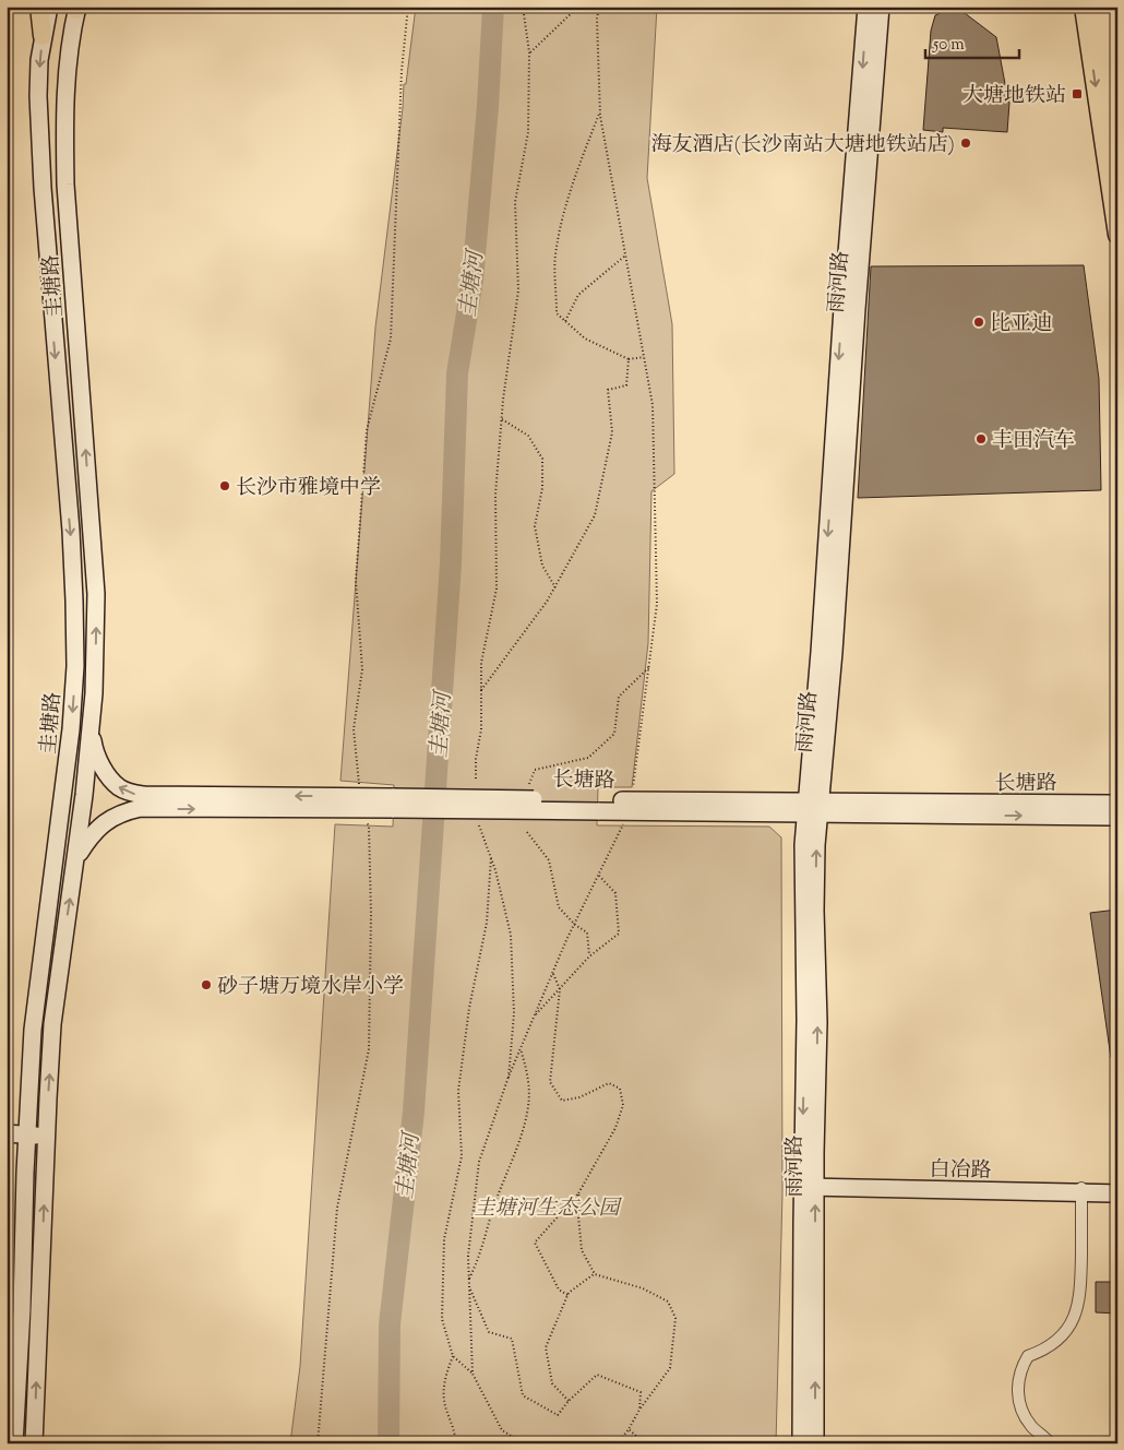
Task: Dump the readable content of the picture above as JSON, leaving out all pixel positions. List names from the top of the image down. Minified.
{"streets":{"main road":["雨河路","圭塘路","长塘路","白冶路"]},"crossings":[["雨河路","长塘路"],["雨河路","白冶路"],["圭塘路","长塘路"]],"water":["圭塘河"],"parks":["圭塘河生态公园"],"places":{"transit":["大塘地铁站"],"other":["海友酒店(长沙南站大塘地铁站店)","比亚迪","丰田汽车","长沙市雅境中学","砂子塘万境水岸小学"]},"scale_bar":"50 m"}
